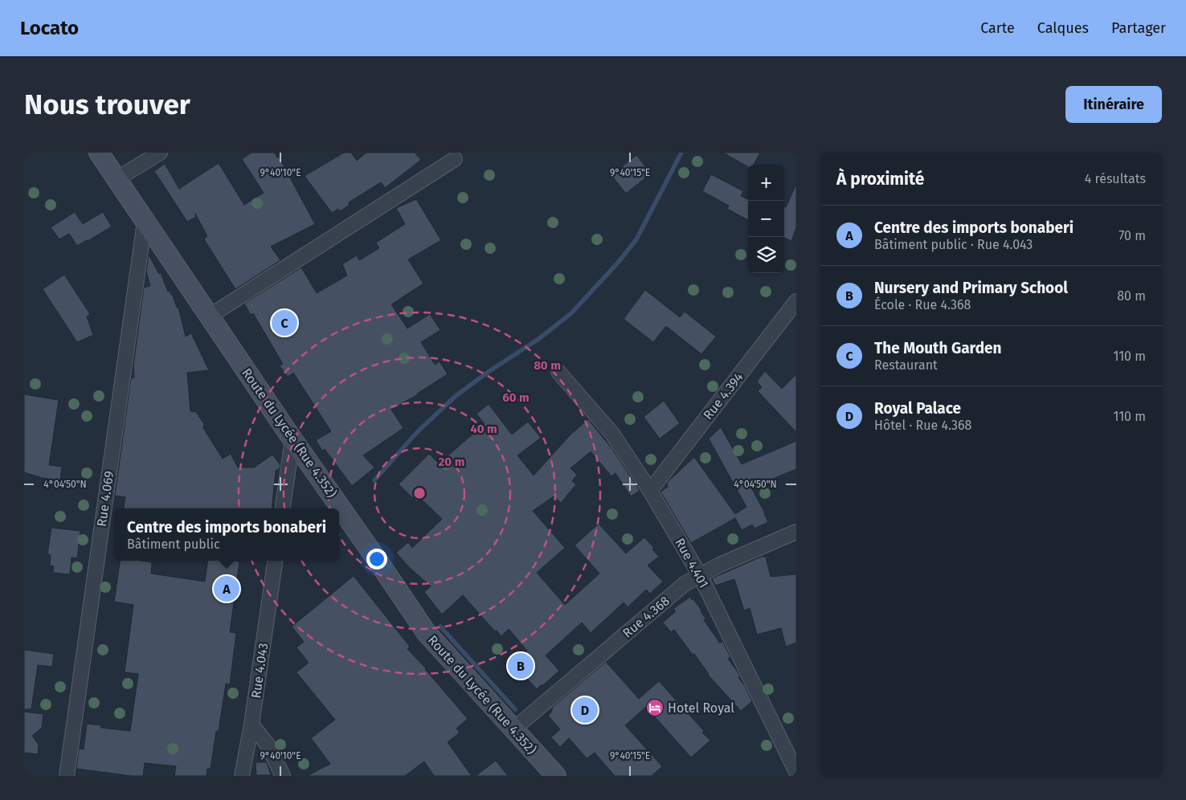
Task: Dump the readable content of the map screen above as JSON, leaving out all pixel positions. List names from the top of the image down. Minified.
{"streets":{"main road":["Route du Lycée (Rue 4.352)"],"street":["Rue 4.394","Rue 4.069","Rue 4.401","Rue 4.368","Rue 4.043"]},"crossings":[["Rue 4.394","Rue 4.401"],["Route du Lycée (Rue 4.352)","Rue 4.069"],["Route du Lycée (Rue 4.352)","Rue 4.368"],["Rue 4.401","Rue 4.368"]],"places":{"hotel":["Hotel Royal"]},"page":{"header":"Locato","nav":["Carte","Calques","Partager"],"buttons":"Itinéraire","title":"Nous trouver","heading":["À proximité","4 résultats"],"map_buttons":["+","−"],"list":[{"mark":"A","name":"Centre des imports bonaberi","note":"Bâtiment public · Rue 4.043","value":"70 m"},{"mark":"B","name":"Nursery and Primary School","note":"École · Rue 4.368","value":"80 m"},{"mark":"C","name":"The Mouth Garden","note":"Restaurant","value":"110 m"},{"mark":"D","name":"Royal Palace","note":"Hôtel · Rue 4.368","value":"110 m"}],"pins":["C","A","B","D"],"popup":["Centre des imports bonaberi","Bâtiment public"]},"coordinates":["9°40'10\"E","9°40'15\"E","4°04'50\"N"],"rings":["80 m","60 m","40 m","20 m"]}
